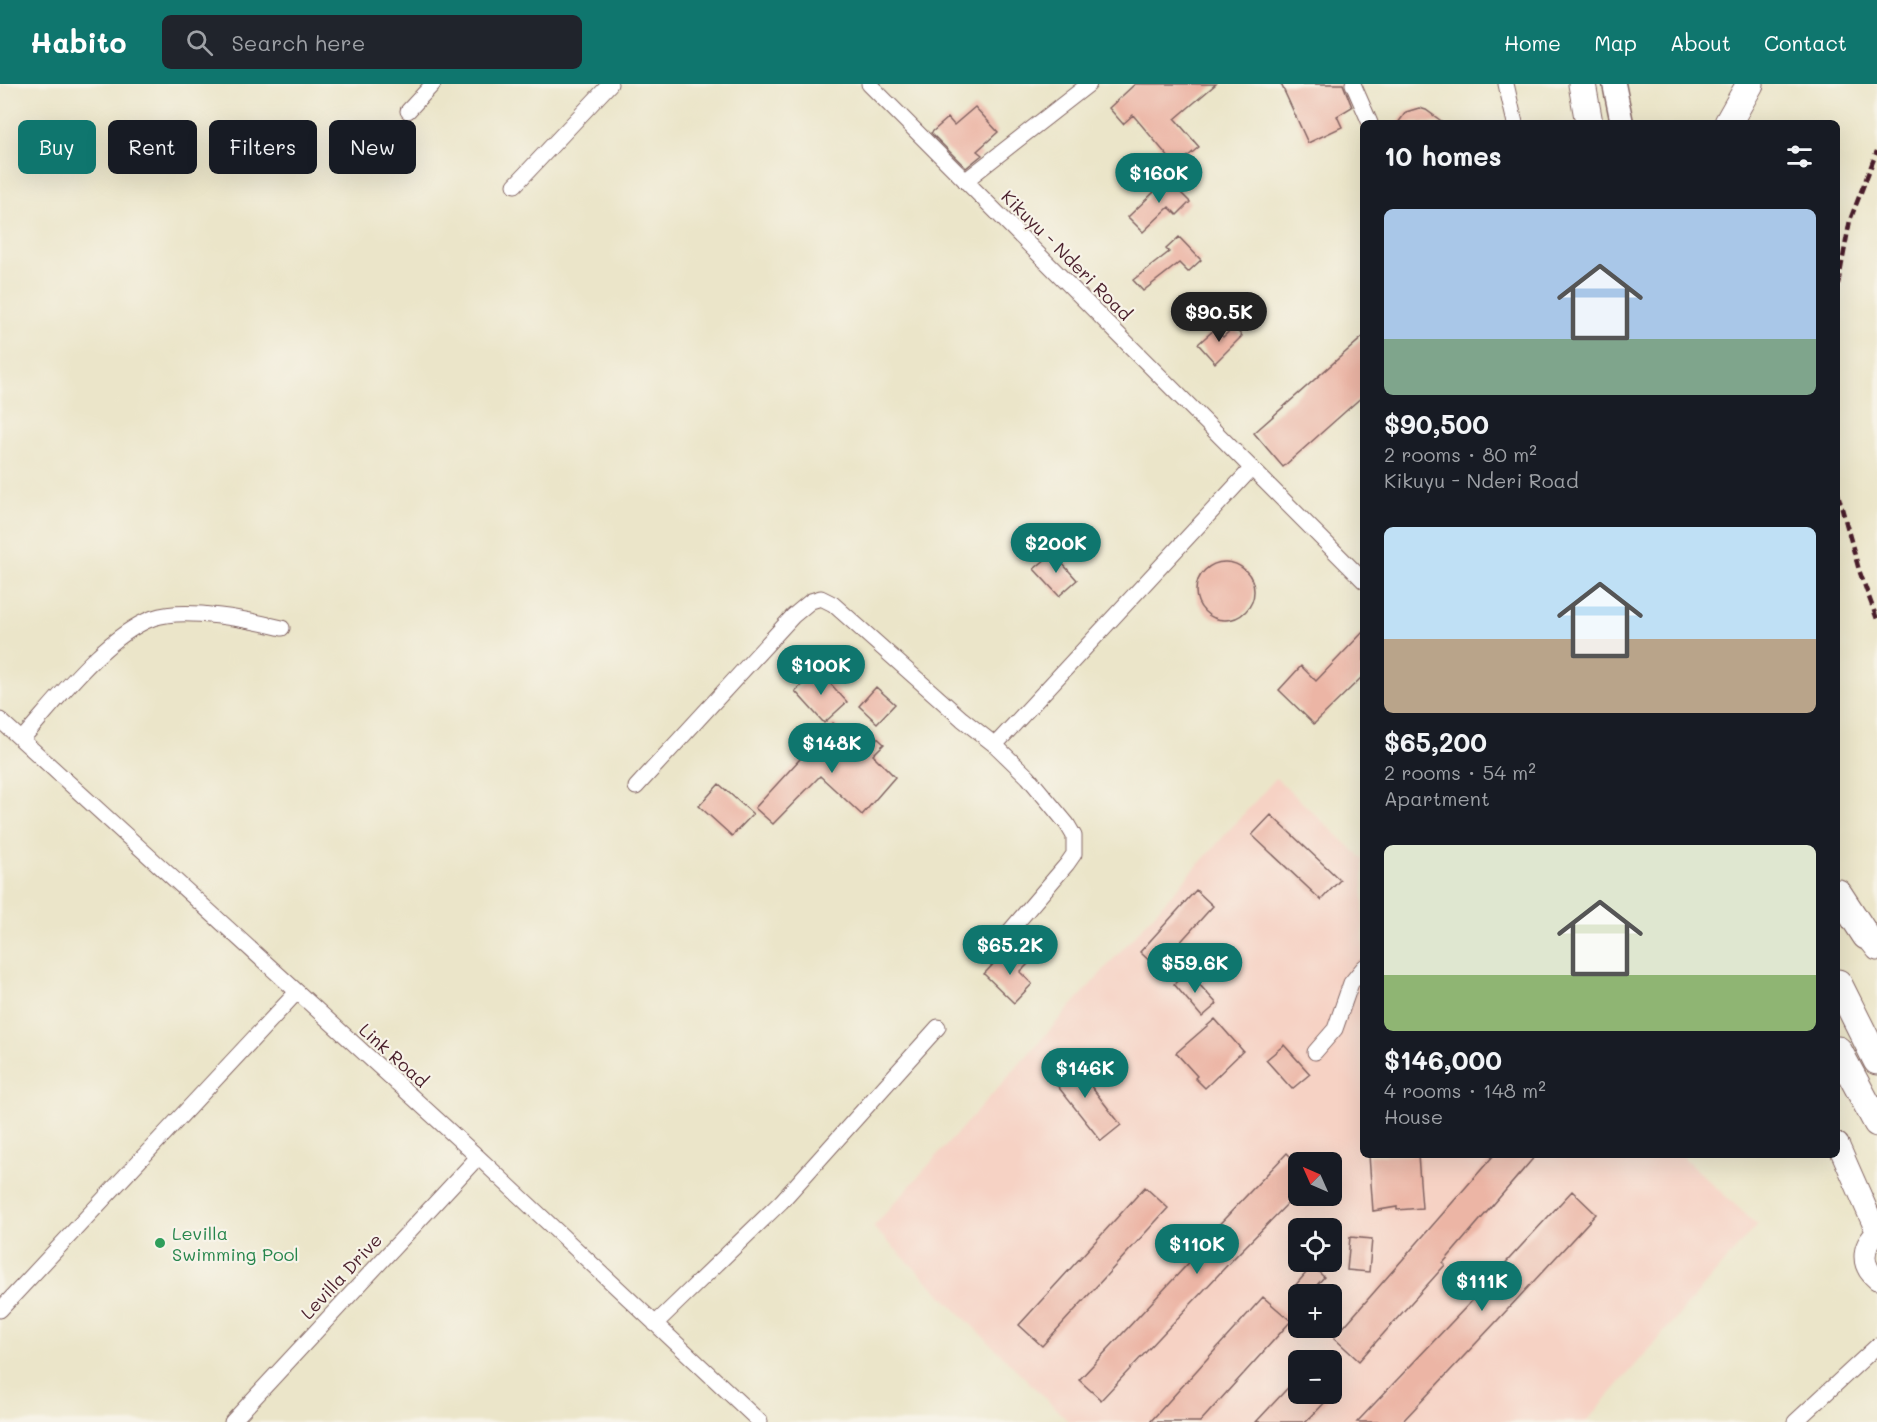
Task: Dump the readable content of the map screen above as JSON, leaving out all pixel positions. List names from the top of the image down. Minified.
{"streets":{"street":["Kikuyu - Nderi Road","Link Road","Levilla Drive"]},"crossings":[["Link Road","Levilla Drive"]],"places":["Levilla Swimming Pool"],"north":"top left","page":{"header":"Habito","search":"Search here","nav":["Home","Map","About","Contact"],"chip":["Buy","Rent","Filters","New"],"heading":"10 homes","price":["$160K","$90.5K","$200K","$100K","$148K","$65.2K","$59.6K","$146K","$110K","$111K"],"list":[{"name":"$90,500","note":"2 rooms · 80 m² · Kikuyu - Nderi Road"},{"name":"$65,200","note":"2 rooms · 54 m² · Apartment"},{"name":"$146,000","note":"4 rooms · 148 m² · House"}],"map_buttons":["+","−"]}}
